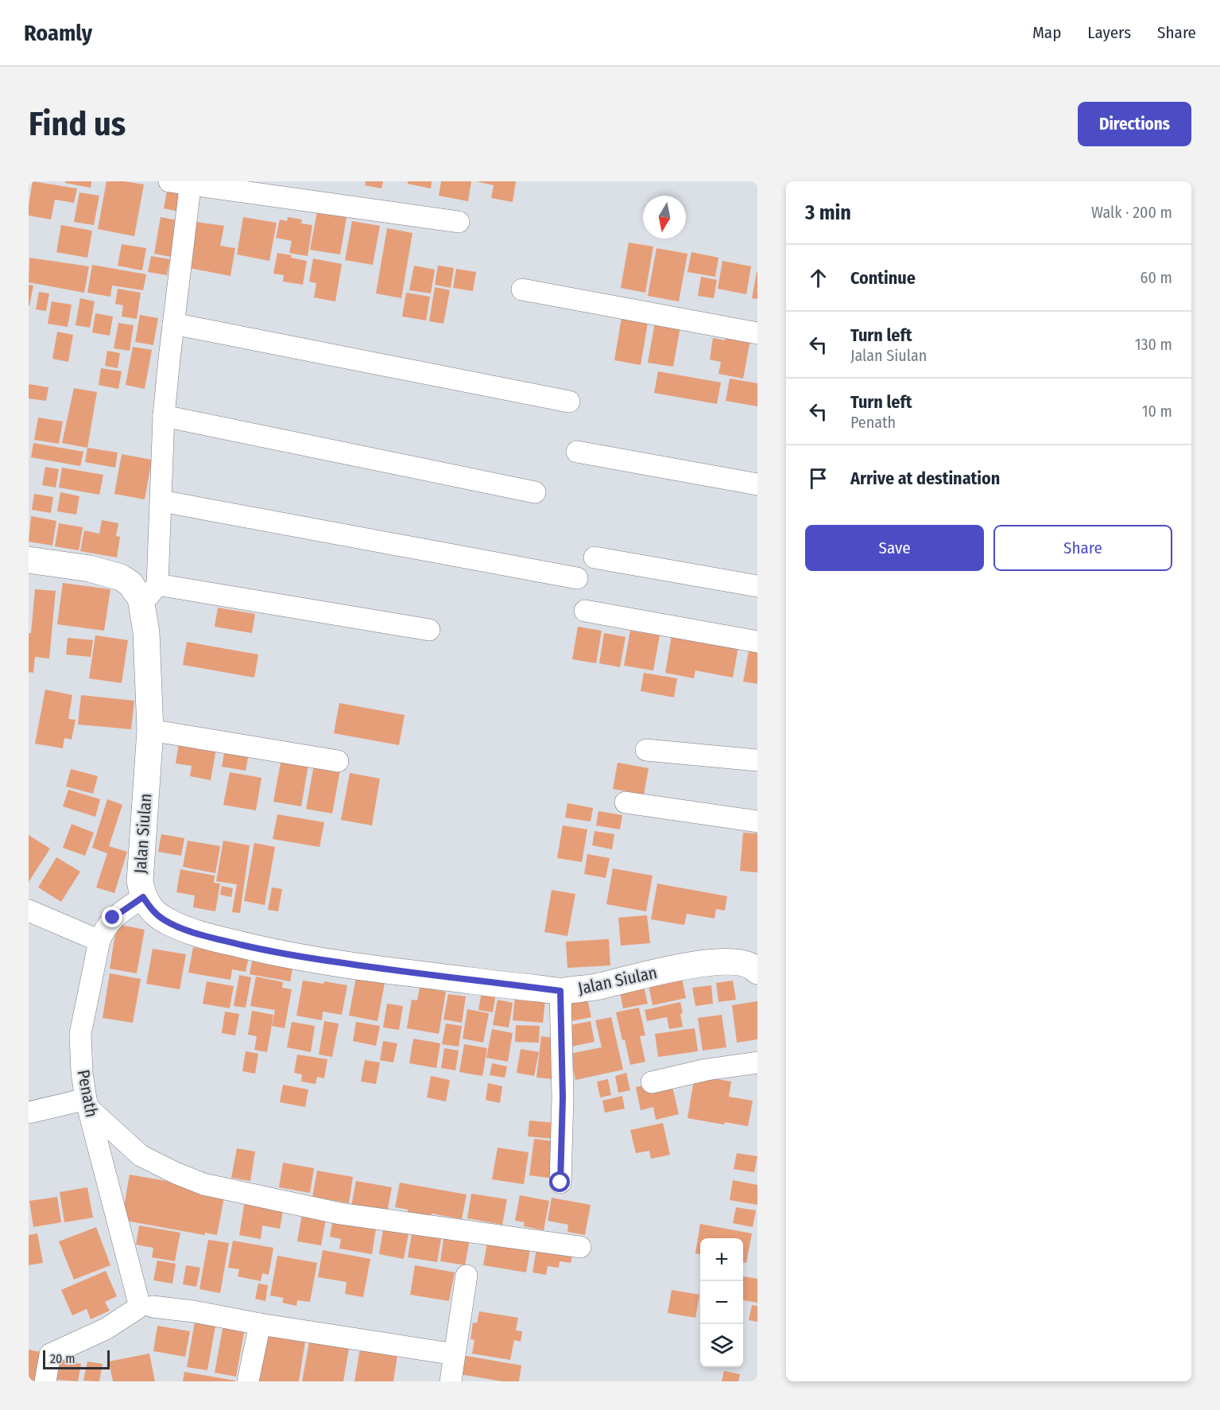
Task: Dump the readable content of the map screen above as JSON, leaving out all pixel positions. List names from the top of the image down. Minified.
{"streets":{"street":["Jalan Siulan","Penath"]},"crossings":[["Jalan Siulan","Penath"]],"scale_bar":"20 m","north":"bottom","page":{"header":"Roamly","nav":["Map","Layers","Share"],"buttons":["Directions",["Save","Share"]],"title":"Find us","heading":["3 min","Walk · 200 m"],"list":[["Continue","60 m"],["Turn left","Jalan Siulan","130 m"],["Turn left","Penath","10 m"],"Arrive at destination"],"map_buttons":["+","−"],"scale":"20 m"}}
